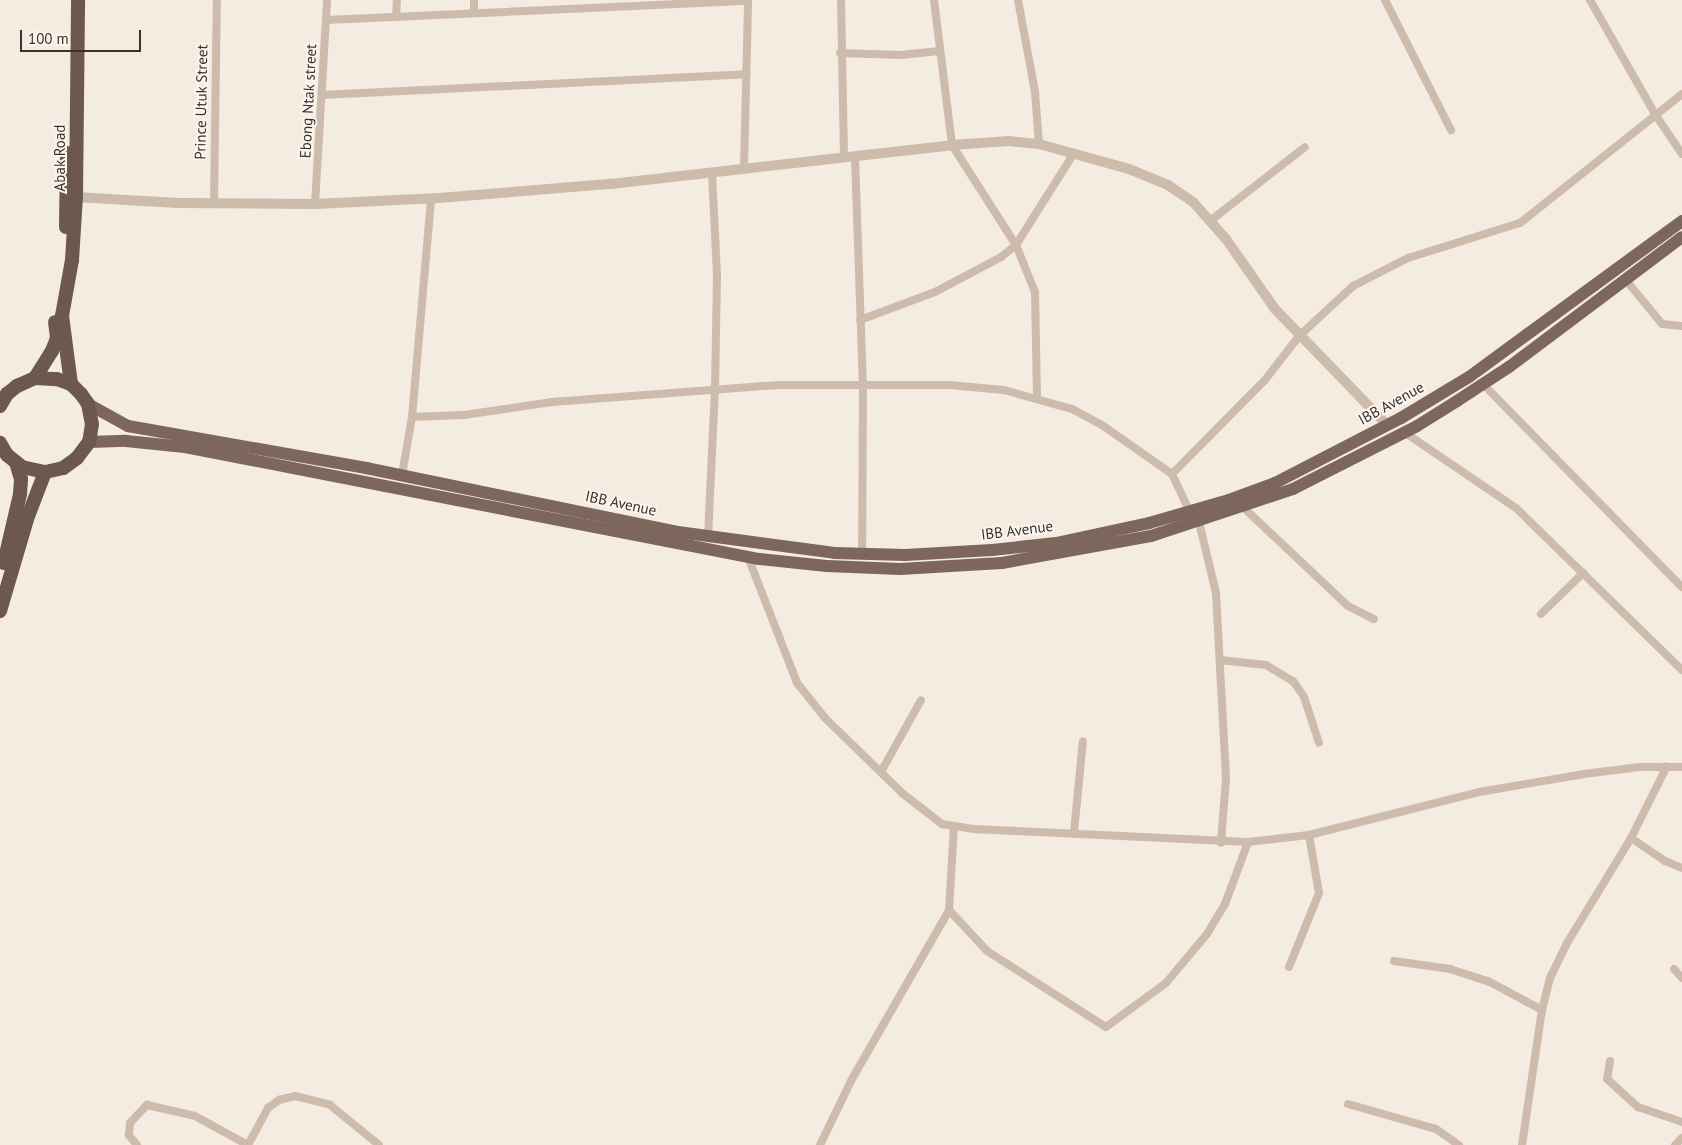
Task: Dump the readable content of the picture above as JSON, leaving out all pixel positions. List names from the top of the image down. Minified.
{"streets":{"highway":["Abak Road"],"main road":["IBB Avenue"],"street":["Ebong Ntak street","Prince Utuk Street"]},"scale_bar":"100 m"}
